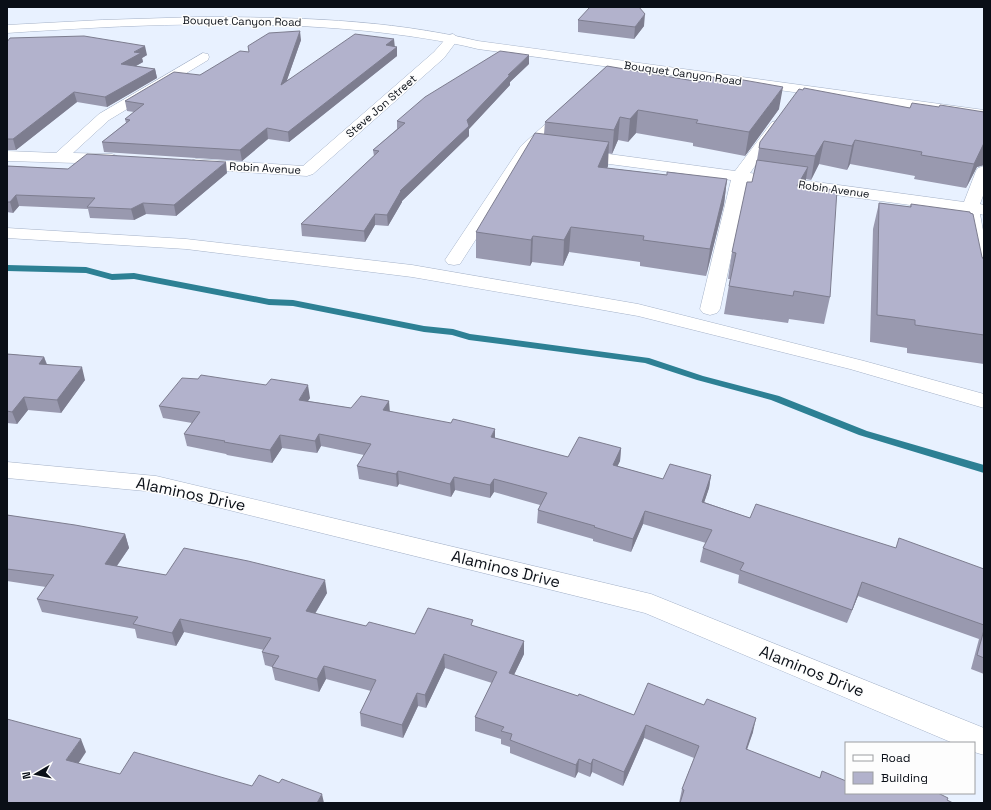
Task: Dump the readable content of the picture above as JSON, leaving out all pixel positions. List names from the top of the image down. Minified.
{"streets":{"street":["Bouquet Canyon Road","Steve Jon Street","Robin Avenue","Alaminos Drive"]},"crossings":[["Bouquet Canyon Road","Steve Jon Street"],["Steve Jon Street","Robin Avenue"]],"legend":["Road","Building"],"north":"left"}
